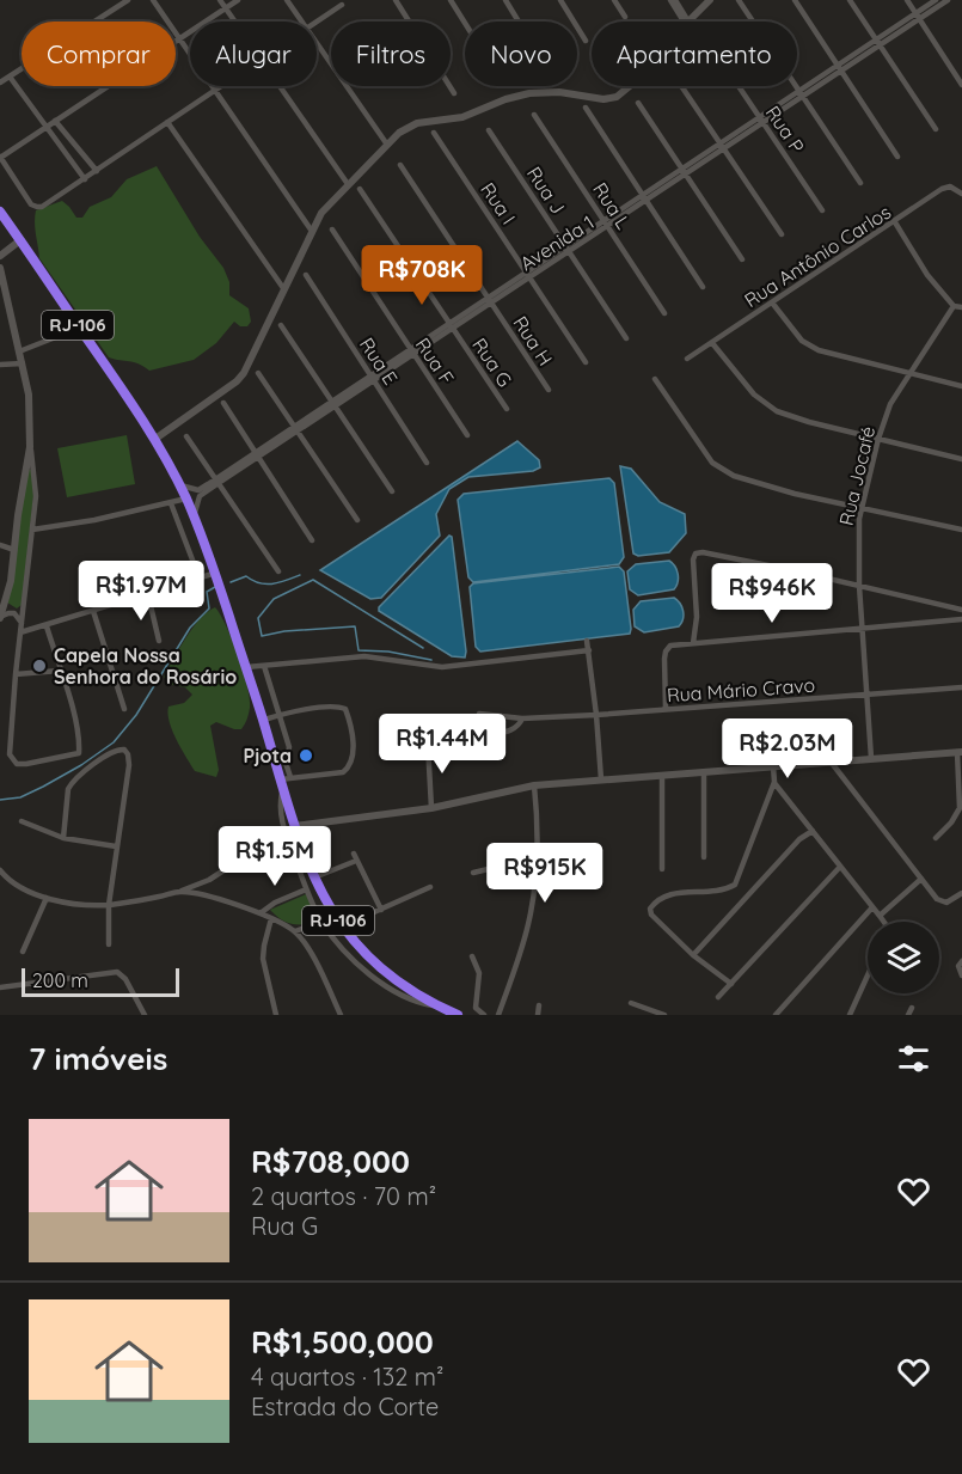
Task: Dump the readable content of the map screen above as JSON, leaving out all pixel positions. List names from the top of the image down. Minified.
{"streets":{"highway":["RJ-106"],"street":["Rua P","Rua J","Rua I","Rua L","Avenida 1","Rua Antônio Carlos","Rua H","Rua E","Rua F","Rua G","Rua Jocafé","Rua Mário Cravo"]},"crossings":[["Rua P","Avenida 1"],["Rua J","Avenida 1"],["Rua I","Avenida 1"],["Rua L","Avenida 1"],["Avenida 1","RJ-106"],["Avenida 1","Rua H"],["Avenida 1","Rua E"],["Avenida 1","Rua F"],["Avenida 1","Rua G"],["Rua Jocafé","Rua Mário Cravo"]],"places":["Capela Nossa Senhora do Rosário","Pjota"],"scale_bar":"200 m","page":{"chip":["Comprar","Alugar","Filtros","Novo","Apartamento"],"price":["R$708K","R$1.97M","R$946K","R$1.44M","R$2.03M","R$1.5M","R$915K"],"scale":"200 m","heading":"7 imóveis","list":[{"name":"R$708,000","note":"2 quartos · 70 m² · Rua G"},{"name":"R$1,500,000","note":"4 quartos · 132 m² · Estrada do Corte"}]}}
